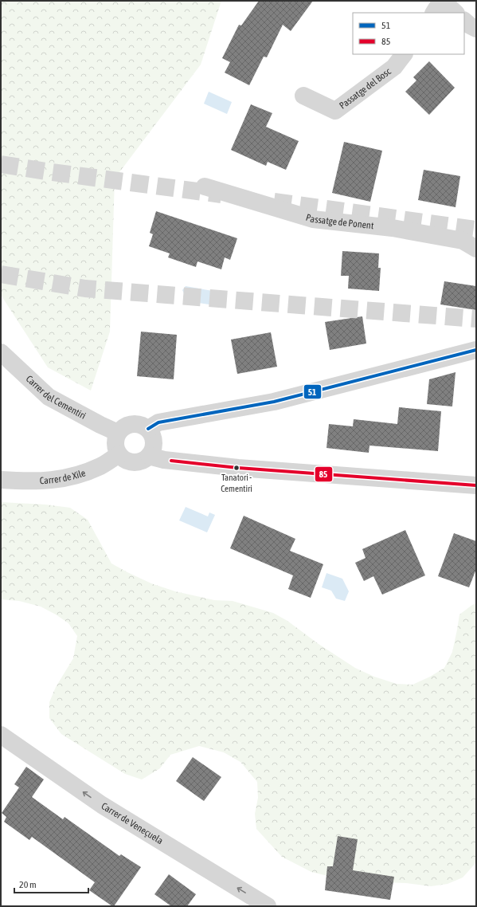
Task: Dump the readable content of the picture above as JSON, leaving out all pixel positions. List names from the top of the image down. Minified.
{"streets":{"street":["Passatge del Bosc","Passatge de Ponent","Carrer del Cementiri","Carrer de Xile","Carrer de Veneçuela"]},"crossings":[["Carrer del Cementiri","Carrer de Xile"]],"one_way":["Carrer de Veneçuela"],"places":["Tanatori - Cementiri"],"lines":["transit line 51","transit line 85"],"legend":["51","85"],"scale_bar":"20 m"}
